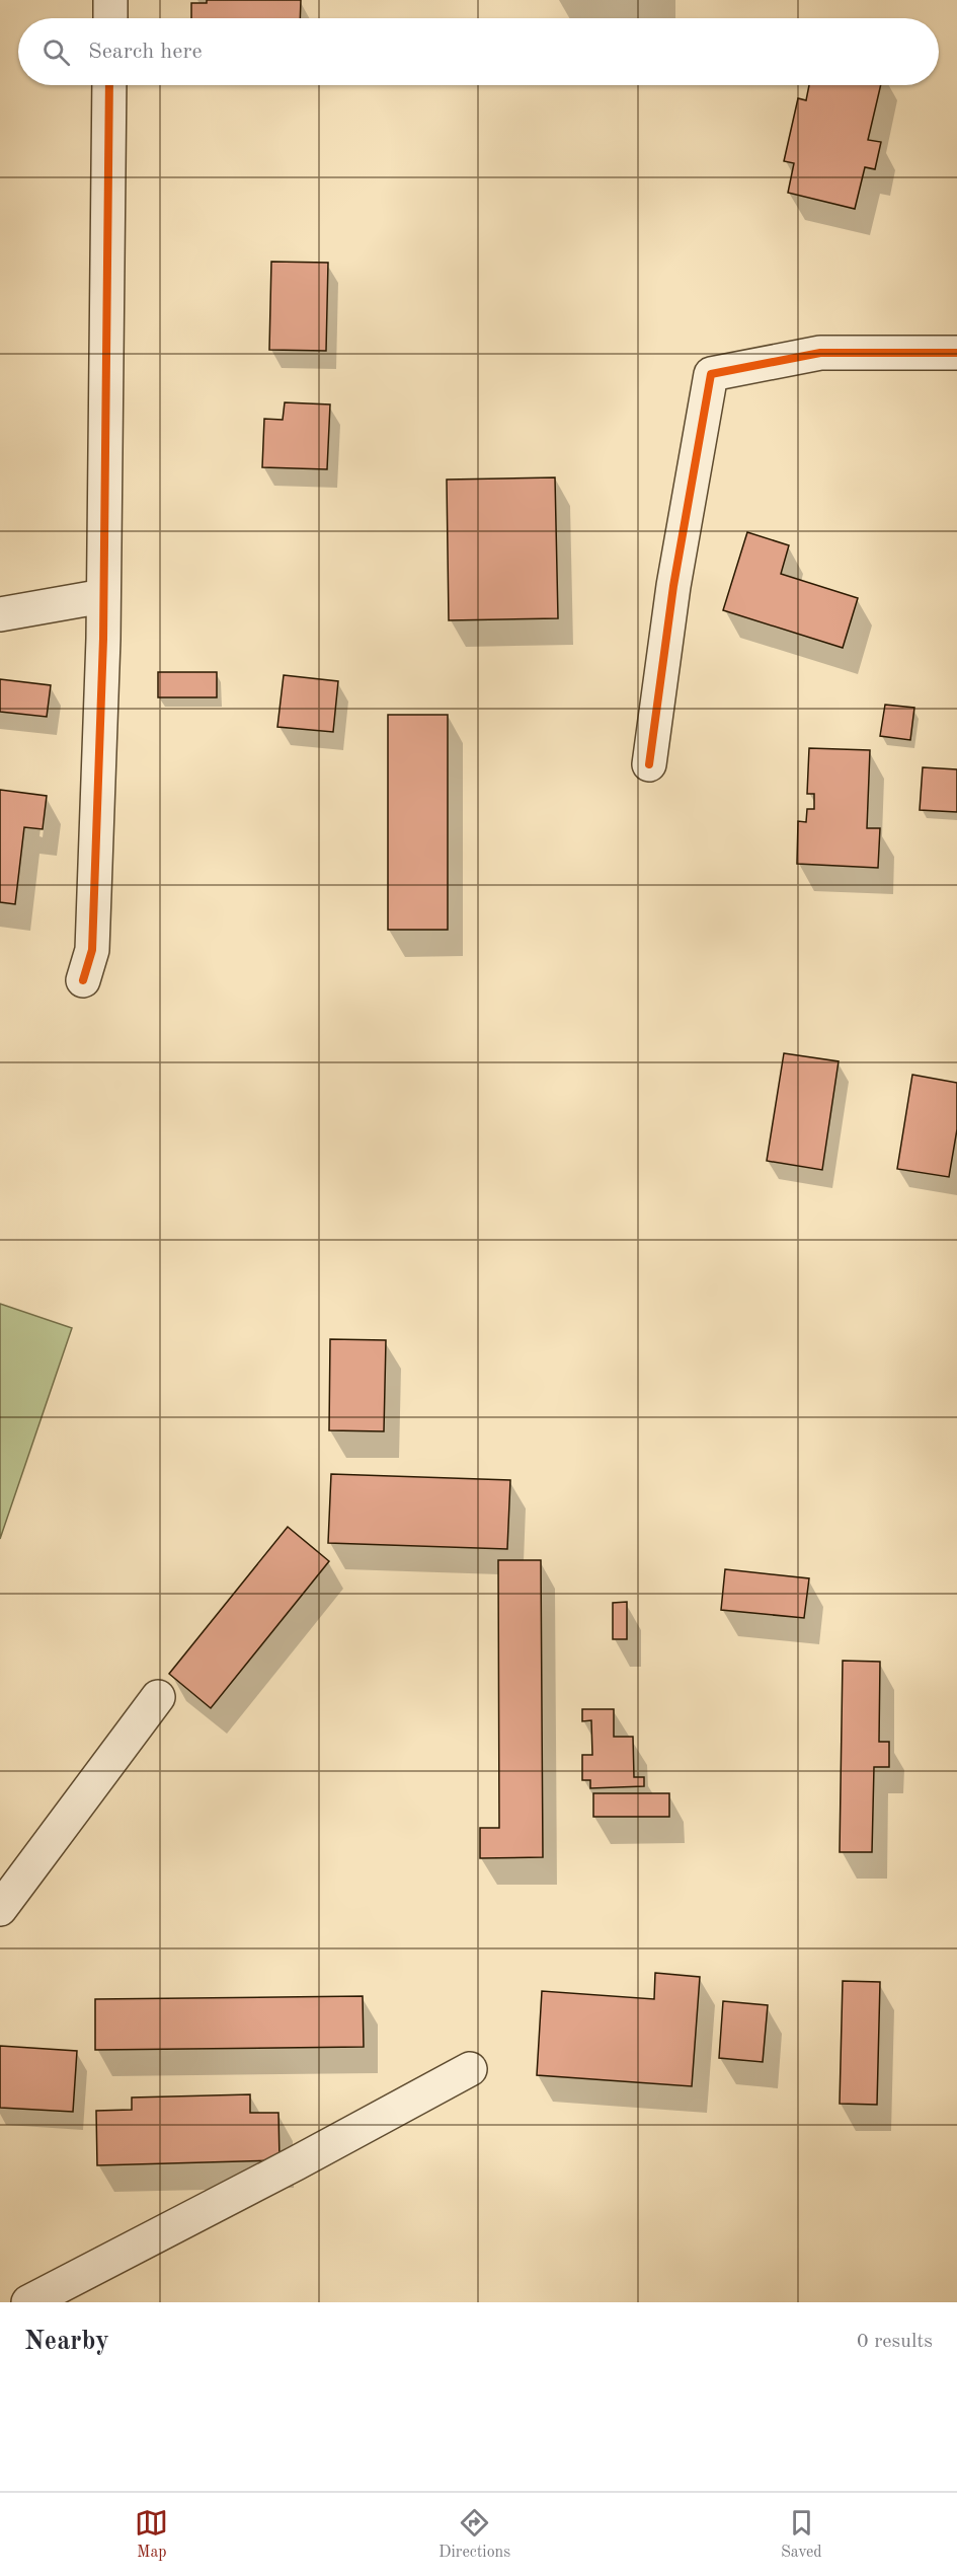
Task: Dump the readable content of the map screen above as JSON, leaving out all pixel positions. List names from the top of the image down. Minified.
{"page":{"search":"Search here","heading":["Nearby","0 results"],"nav":["Map","Directions","Saved"]}}
